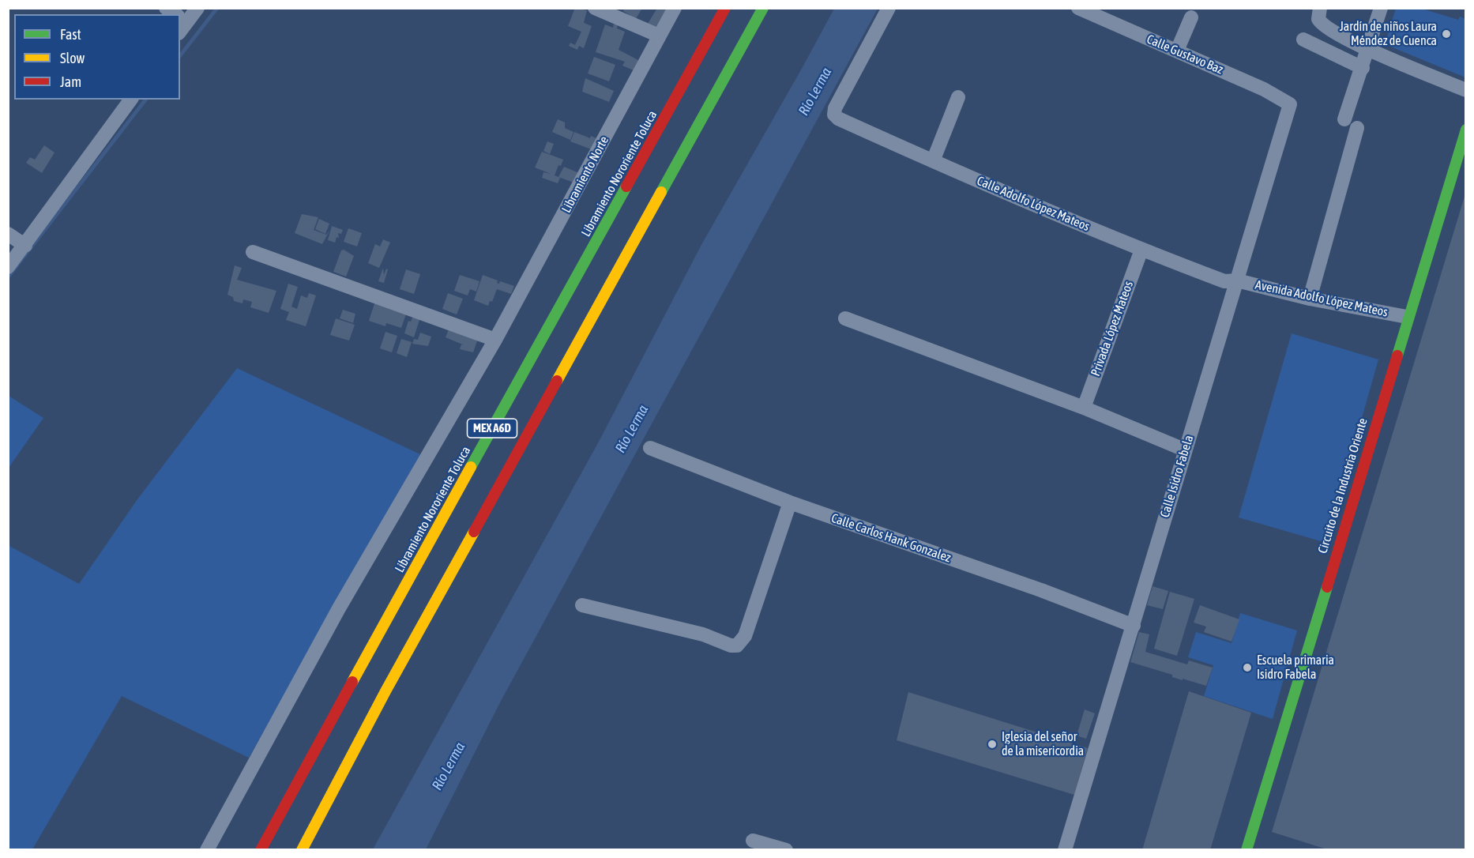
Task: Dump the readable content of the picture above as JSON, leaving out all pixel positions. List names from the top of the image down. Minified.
{"streets":{"highway":["Libramiento Nororiente Toluca","MEX A6D","Circuito de la Industria Oriente"],"street":["Calle Gustavo Baz","Libramiento Norte","Calle Adolfo López Mateos","Avenida Adolfo López Mateos","Privada López Mateos","Calle Isidro Fabela","Calle Carlos Hank Gonzalez"]},"crossings":[["Calle Gustavo Baz","Calle Isidro Fabela"],["Calle Adolfo López Mateos","Avenida Adolfo López Mateos"],["Calle Adolfo López Mateos","Privada López Mateos"],["Calle Adolfo López Mateos","Calle Isidro Fabela"],["Avenida Adolfo López Mateos","Calle Isidro Fabela"],["Avenida Adolfo López Mateos","Circuito de la Industria Oriente"],["Calle Isidro Fabela","Calle Carlos Hank Gonzalez"]],"water":["Río Lerma"],"places":["Jardín de niños Laura Méndez de Cuenca","Escuela primaria Isidro Fabela","Iglesia del señor de la misericordia"],"legend":["Fast","Slow","Jam"]}
